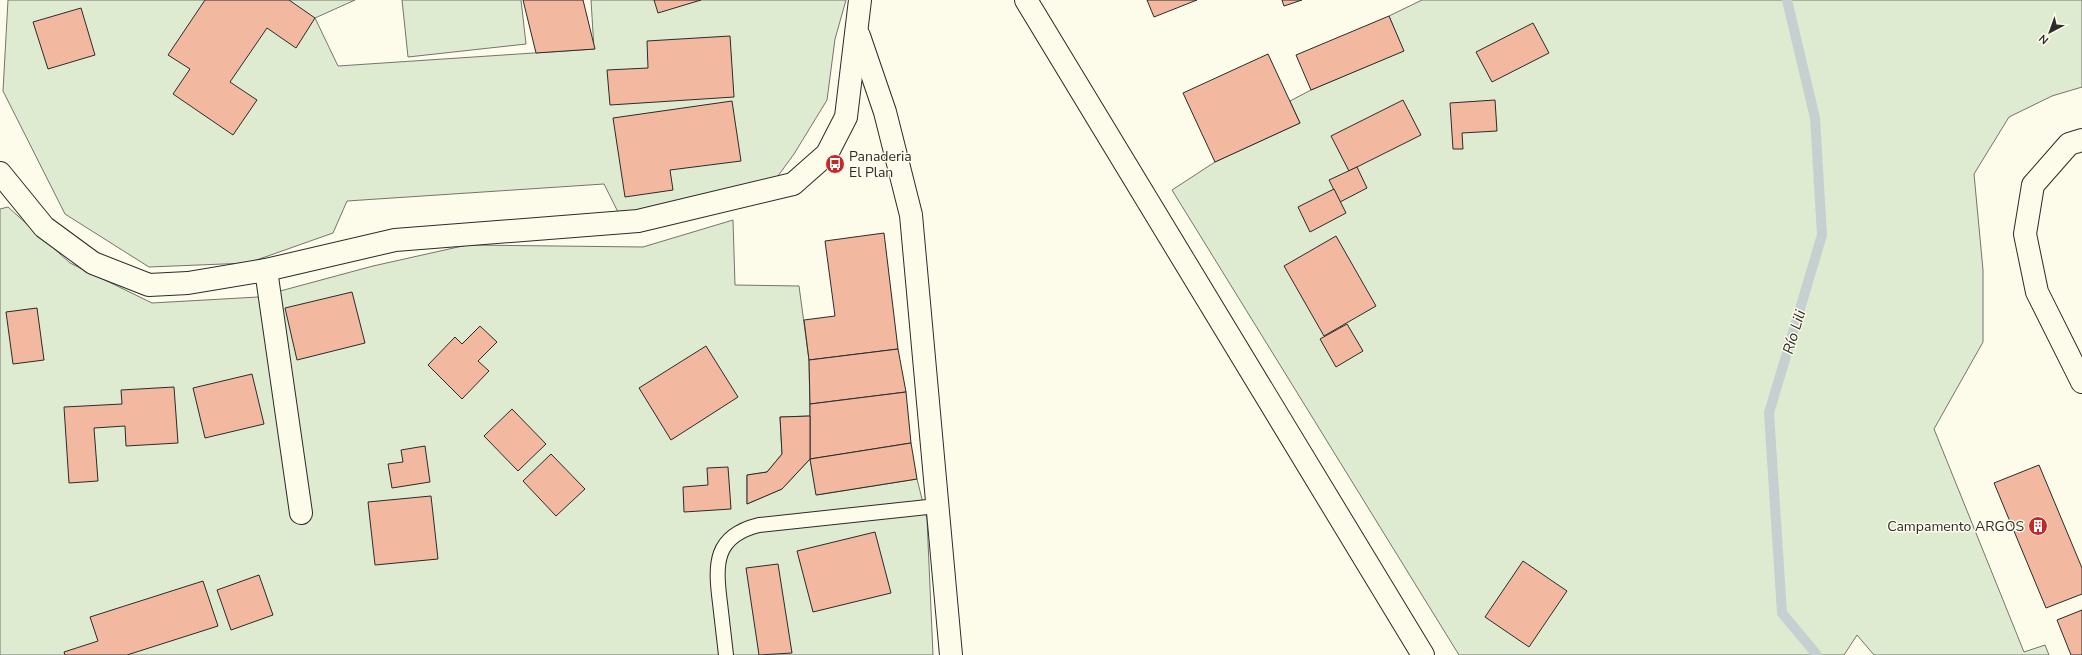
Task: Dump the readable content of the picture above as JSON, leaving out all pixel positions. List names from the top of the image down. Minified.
{"water":["Río Lili"],"places":{"bus stop":["Panaderia El Plan"],"building":["Campamento ARGOS"]},"north":"bottom left"}
